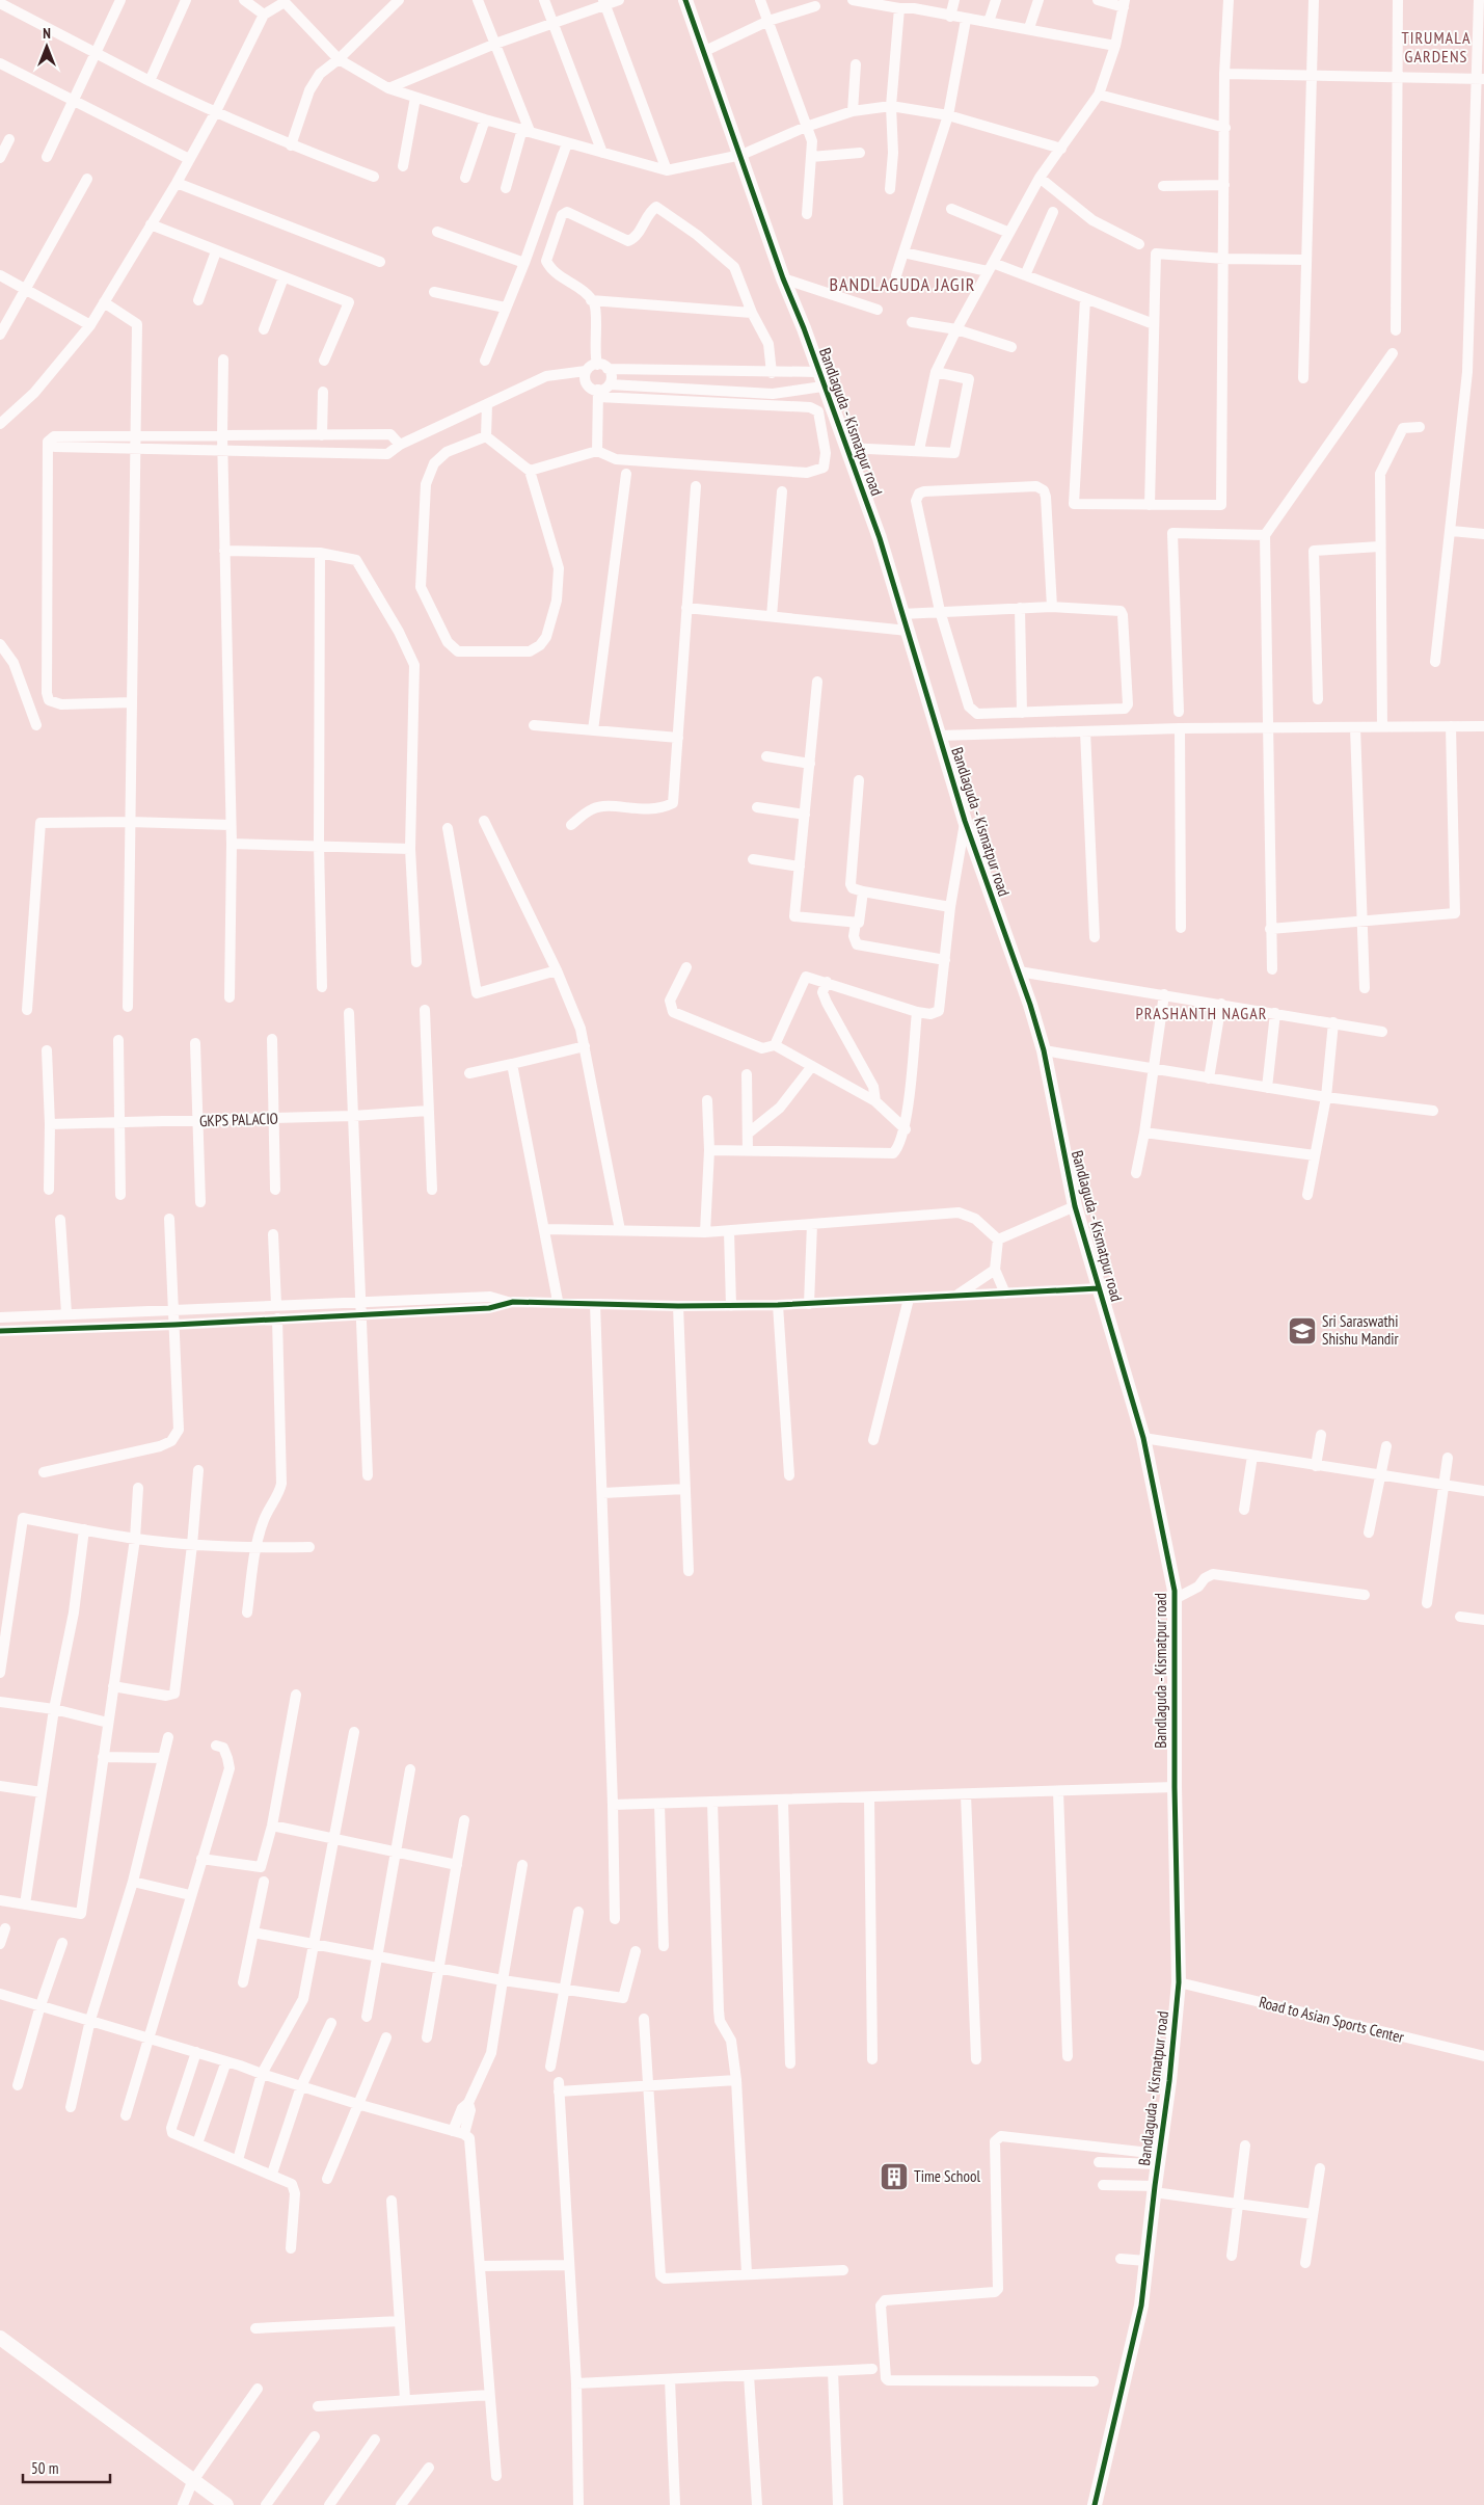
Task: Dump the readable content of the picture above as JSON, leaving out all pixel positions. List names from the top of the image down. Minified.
{"streets":{"street":["Bandlaguda - Kismatpur road","GKPS PALACIO","Road to Asian Sports Center"]},"crossings":[["Bandlaguda - Kismatpur road","Road to Asian Sports Center"]],"districts":["TIRUMALA GARDENS","BANDLAGUDA JAGIR","PRASHANTH NAGAR"],"places":{"school or university":["Sri Saraswathi Shishu Mandir"],"building":["Time School"]},"scale_bar":"50 m","north":"top"}
